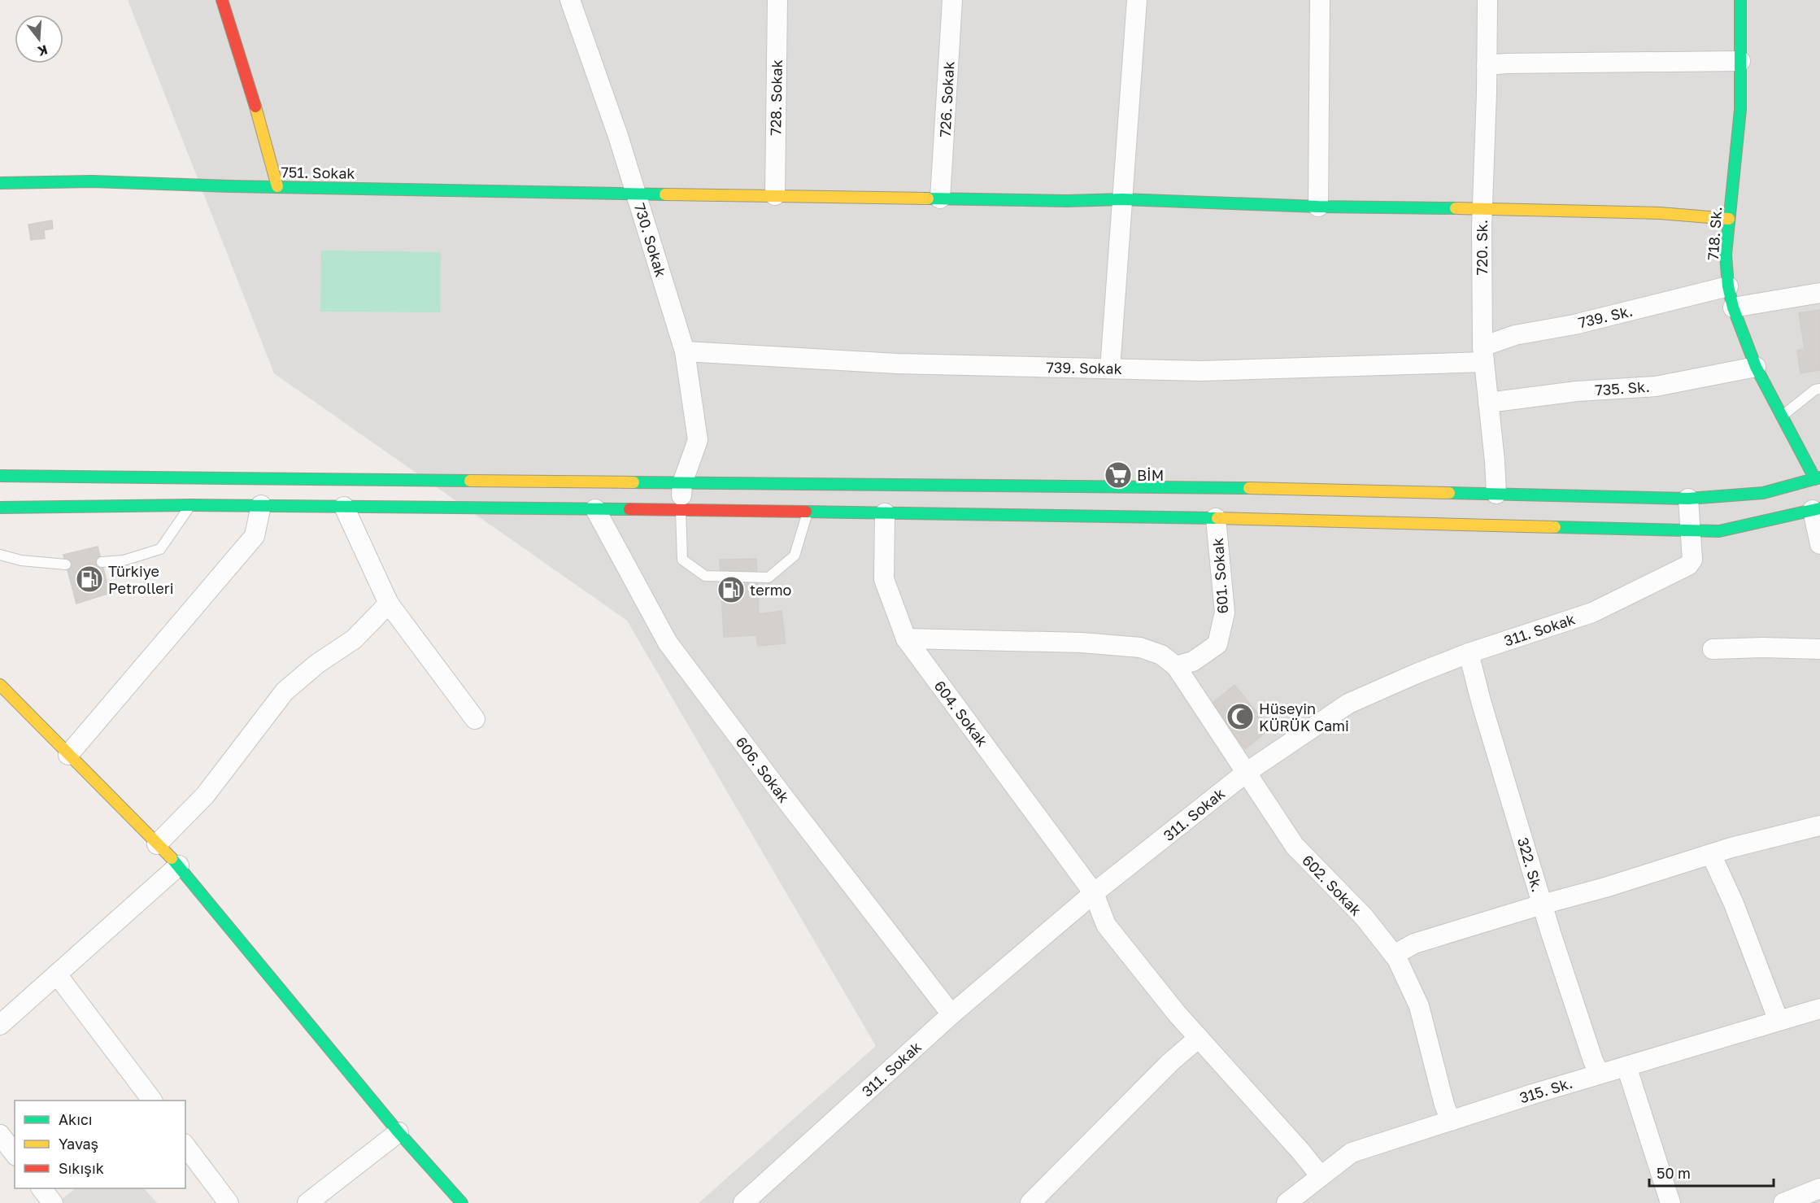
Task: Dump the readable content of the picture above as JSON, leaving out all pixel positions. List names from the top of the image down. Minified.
{"streets":{"main road":["751. Sokak","718. Sk."],"street":["728. Sokak","726. Sokak","730. Sokak","720. Sk.","739. Sk.","739. Sokak","735. Sk.","601. Sokak","311. Sokak","604. Sokak","606. Sokak","322. Sk.","602. Sokak","315. Sk."]},"crossings":[["728. Sokak","751. Sokak"],["726. Sokak","751. Sokak"],["751. Sokak","718. Sk."],["751. Sokak","730. Sokak"],["751. Sokak","720. Sk."],["718. Sk.","739. Sk."],["718. Sk.","735. Sk."],["730. Sokak","739. Sokak"],["720. Sk.","739. Sk."],["720. Sk.","739. Sokak"],["720. Sk.","735. Sk."],["739. Sk.","739. Sokak"],["601. Sokak","602. Sokak"],["311. Sokak","604. Sokak"],["311. Sokak","606. Sokak"],["311. Sokak","322. Sk."],["311. Sokak","602. Sokak"],["604. Sokak","315. Sk."],["322. Sk.","315. Sk."],["602. Sokak","315. Sk."]],"places":{"supermarket":["BİM"],"fuel station":["Türkiye Petrolleri","termo"],"mosque":["Hüseyin KÜRÜK Cami"]},"legend":["Akıcı","Yavaş","Sıkışık"],"scale_bar":"50 m","north":"bottom"}
